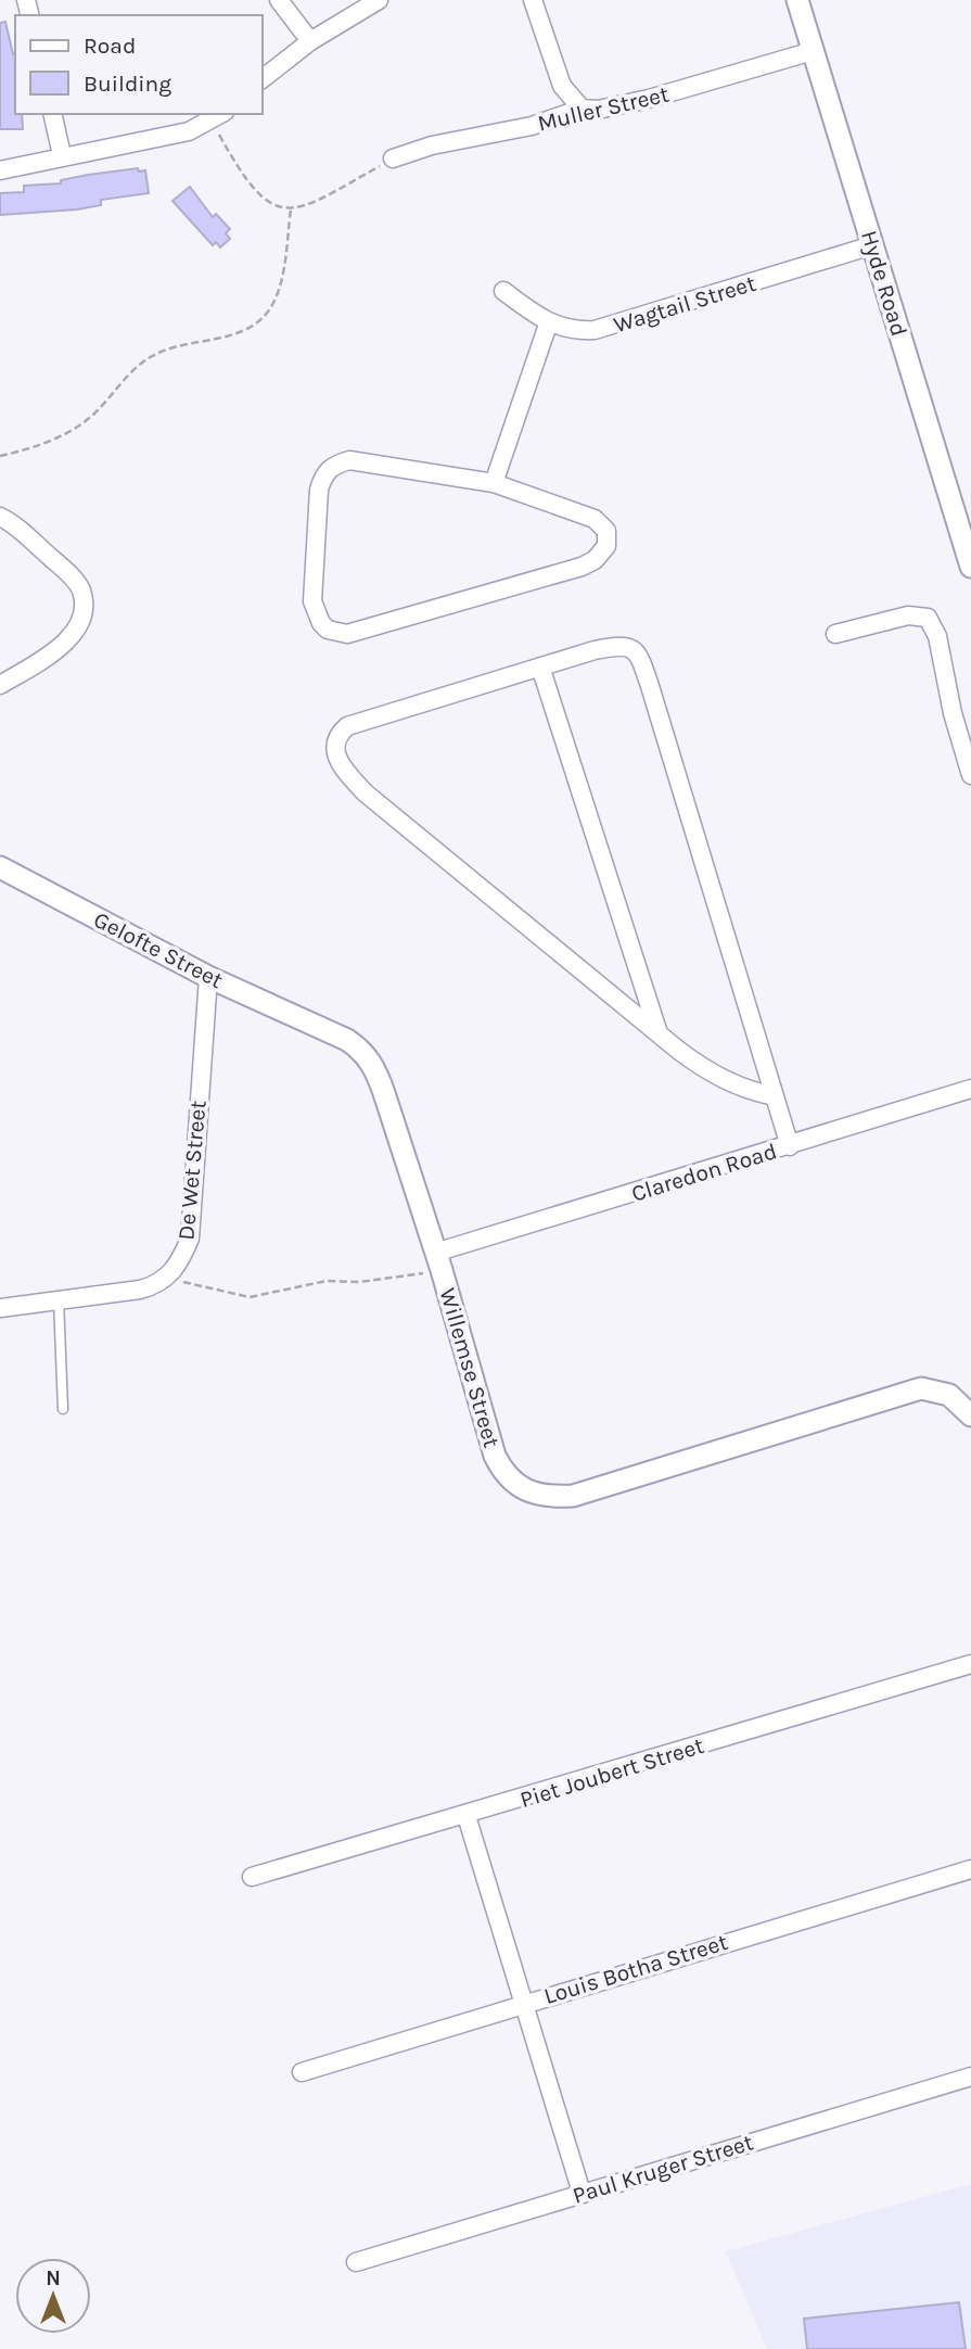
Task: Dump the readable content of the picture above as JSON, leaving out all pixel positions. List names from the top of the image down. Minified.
{"streets":{"street":["Muller Street","Hyde Road","Wagtail Street","Gelofte Street","De Wet Street","Claredon Road","Willemse Street","Piet Joubert Street","Louis Botha Street","Paul Kruger Street"]},"crossings":[["Muller Street","Hyde Road"],["Hyde Road","Wagtail Street"],["Gelofte Street","De Wet Street"],["Gelofte Street","Willemse Street"],["Claredon Road","Willemse Street"]],"legend":["Road","Building"],"north":"top"}
